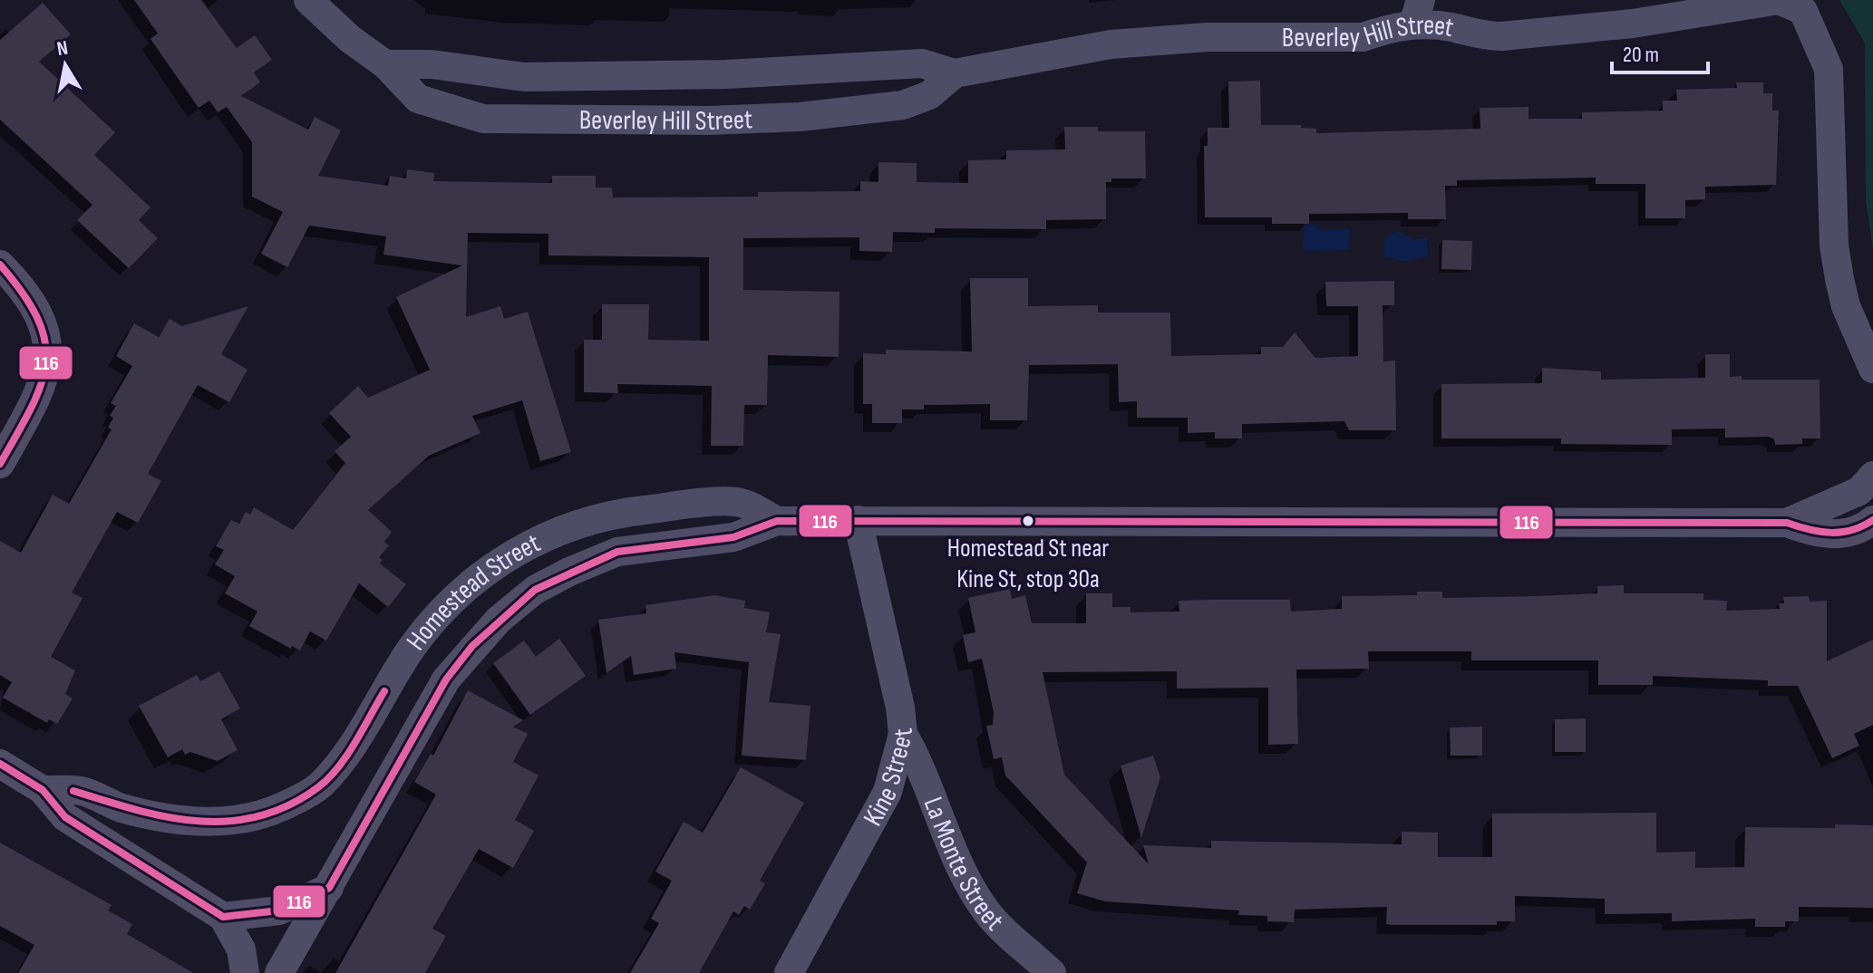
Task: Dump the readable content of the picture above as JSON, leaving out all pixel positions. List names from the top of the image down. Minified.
{"streets":{"street":["Beverley Hill Street","Homestead Street","Kine Street","La Monte Street"]},"crossings":[["Homestead Street","Kine Street"],["Kine Street","La Monte Street"]],"places":["Homestead St near Kine St, stop 30a"],"lines":["transit line 116"],"scale_bar":"20 m","north":"top"}
